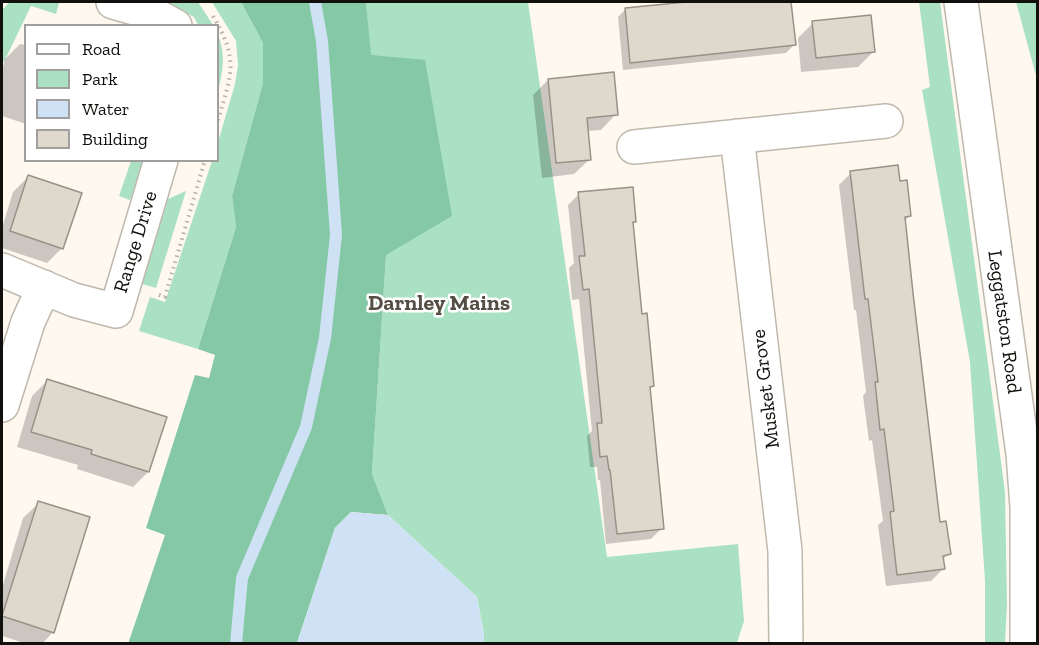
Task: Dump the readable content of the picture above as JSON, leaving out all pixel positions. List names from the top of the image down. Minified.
{"streets":{"street":["Range Drive","Leggatston Road","Musket Grove"]},"districts":["Darnley Mains"],"legend":["Road","Park","Water","Building"]}
